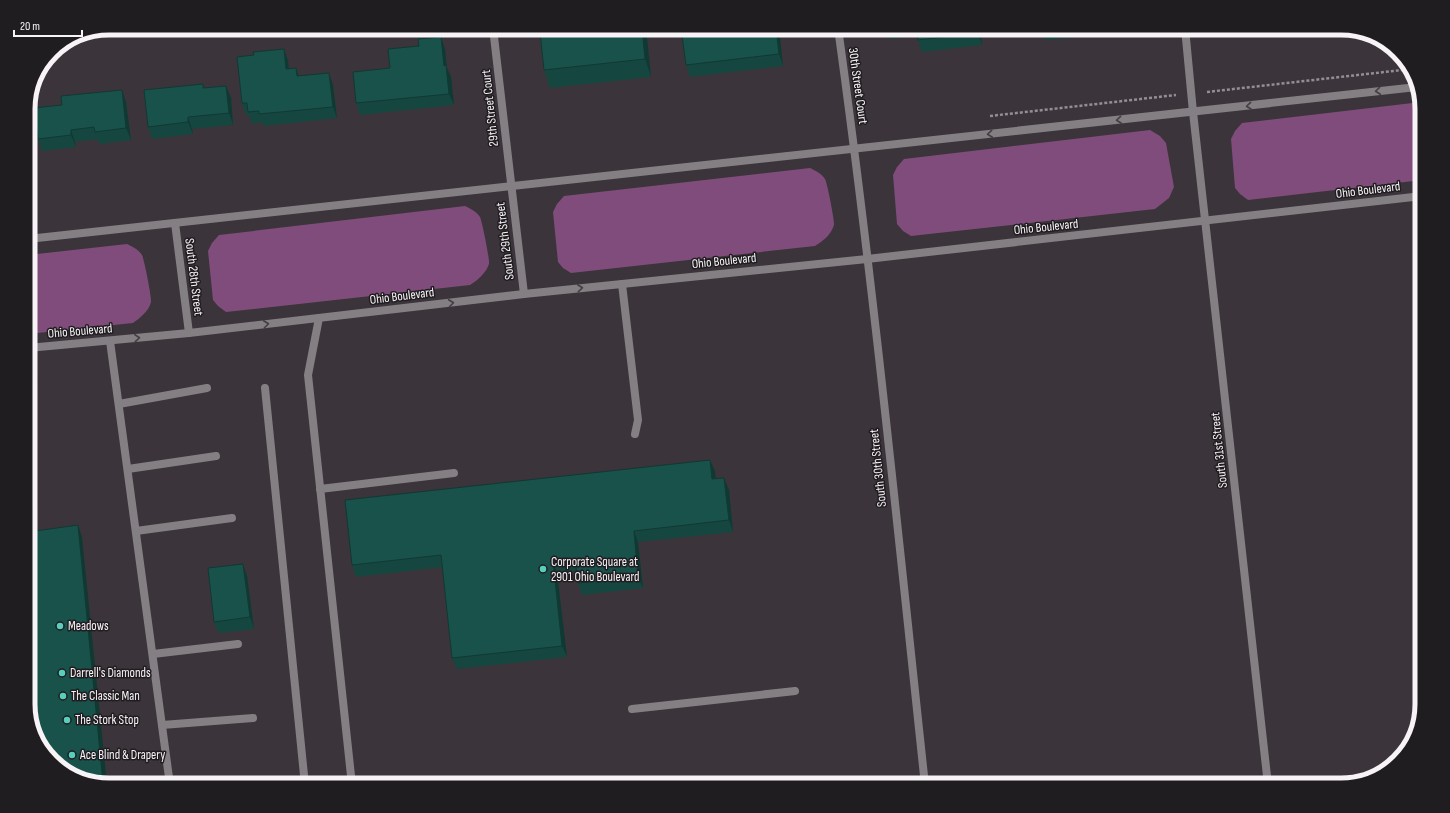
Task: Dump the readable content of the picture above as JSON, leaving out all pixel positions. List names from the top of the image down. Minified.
{"streets":{"street":["30th Street Court","29th Street Court","Ohio Boulevard","South 29th Street","South 28th Street","South 31st Street","South 30th Street"]},"crossings":[["30th Street Court","South 30th Street"],["29th Street Court","South 29th Street"],["Ohio Boulevard","South 29th Street"],["Ohio Boulevard","South 28th Street"],["Ohio Boulevard","South 31st Street"],["Ohio Boulevard","South 30th Street"]],"one_way":["Ohio Boulevard"],"places":["Corporate Square at 2901 Ohio Boulevard","Meadows","Darrell's Diamonds","The Classic Man","The Stork Stop","Ace Blind & Drapery"],"scale_bar":"20 m"}
